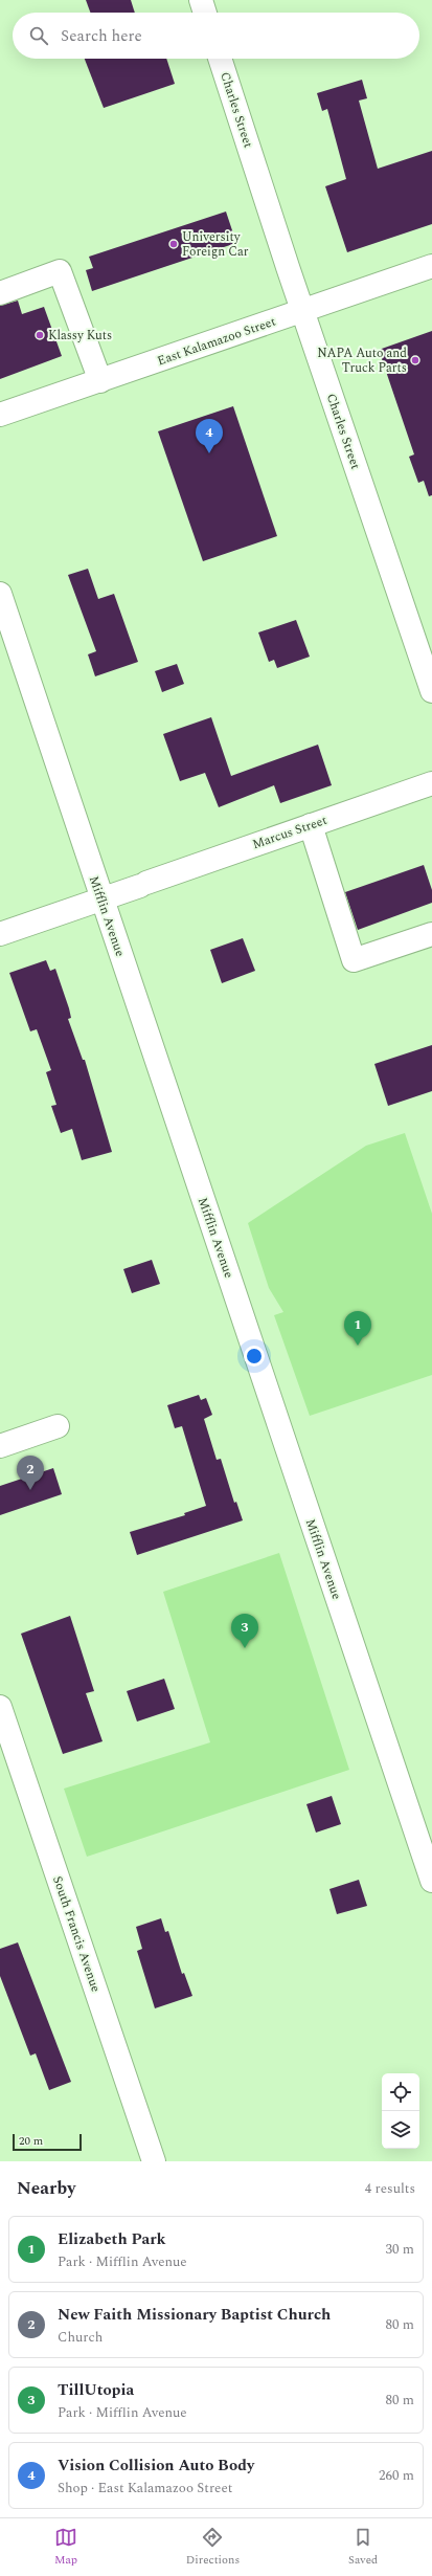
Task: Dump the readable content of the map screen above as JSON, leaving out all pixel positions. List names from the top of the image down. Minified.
{"streets":{"street":["Charles Street","East Kalamazoo Street","Marcus Street","Mifflin Avenue","South Francis Avenue"]},"crossings":[["Charles Street","East Kalamazoo Street"],["Marcus Street","Mifflin Avenue"]],"places":["University Foreign Car","Klassy Kuts","NAPA Auto and Truck Parts"],"scale_bar":"20 m","page":{"search":"Search here","pins":["4","1","2","3"],"scale":"20 m","heading":["Nearby","4 results"],"list":[{"mark":"1","name":"Elizabeth Park","note":"Park · Mifflin Avenue","value":"30 m"},{"mark":"2","name":"New Faith Missionary Baptist Church","note":"Church","value":"80 m"},{"mark":"3","name":"TillUtopia","note":"Park · Mifflin Avenue","value":"80 m"},{"mark":"4","name":"Vision Collision Auto Body","note":"Shop · East Kalamazoo Street","value":"260 m"}],"nav":["Map","Directions","Saved"]}}
